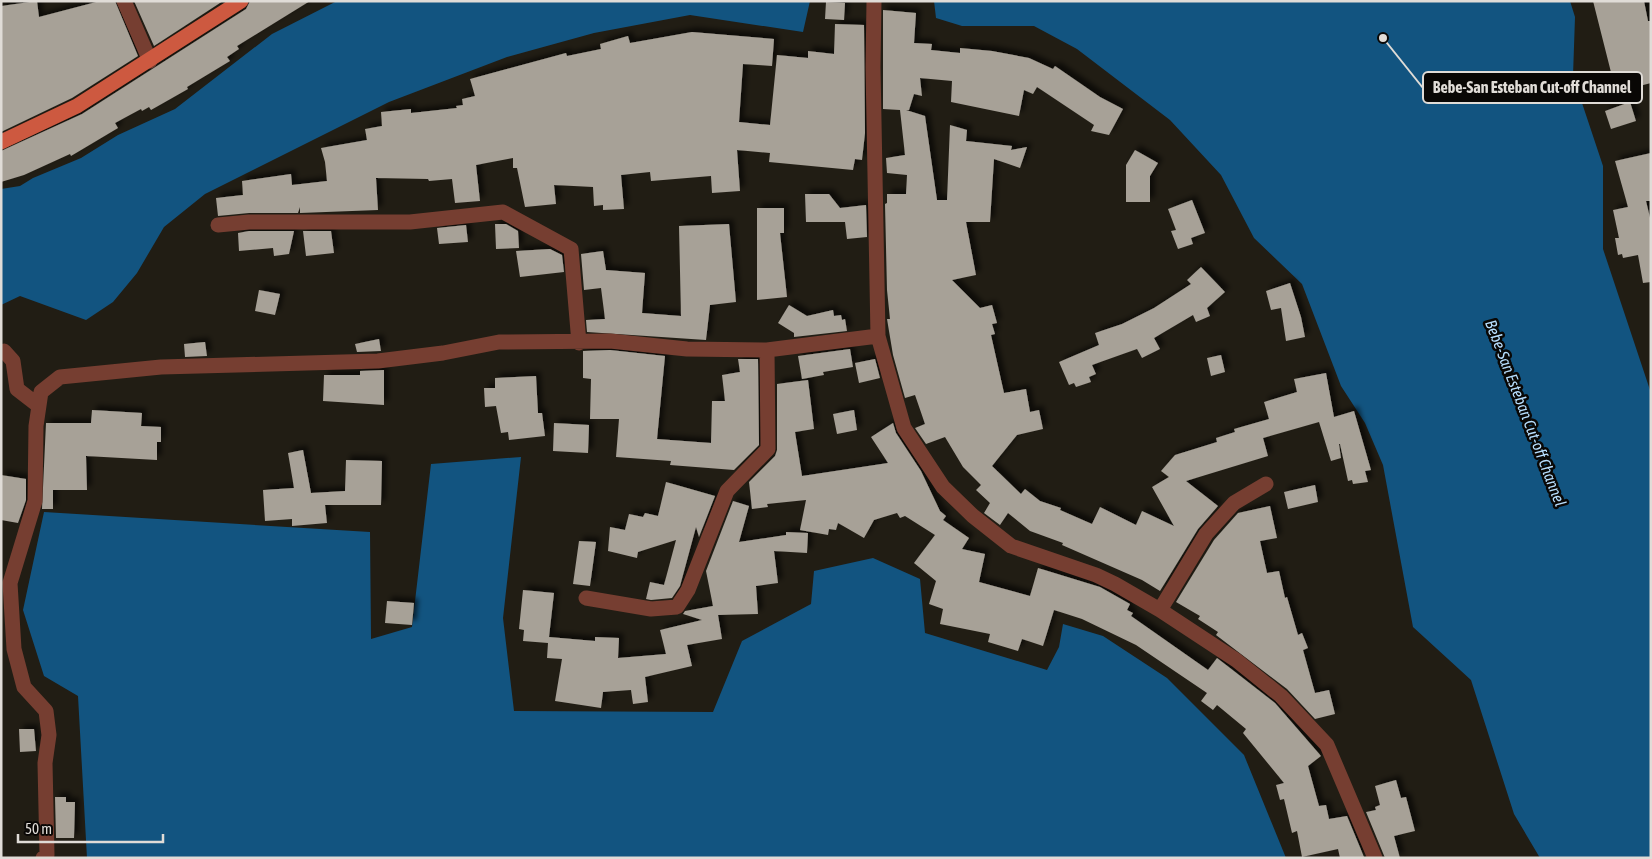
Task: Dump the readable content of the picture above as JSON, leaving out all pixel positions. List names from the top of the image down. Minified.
{"water":["Bebe-San Esteban Cut-off Channel"],"places":["Bebe-San Esteban Cut-off Channel"],"scale_bar":"50 m"}
